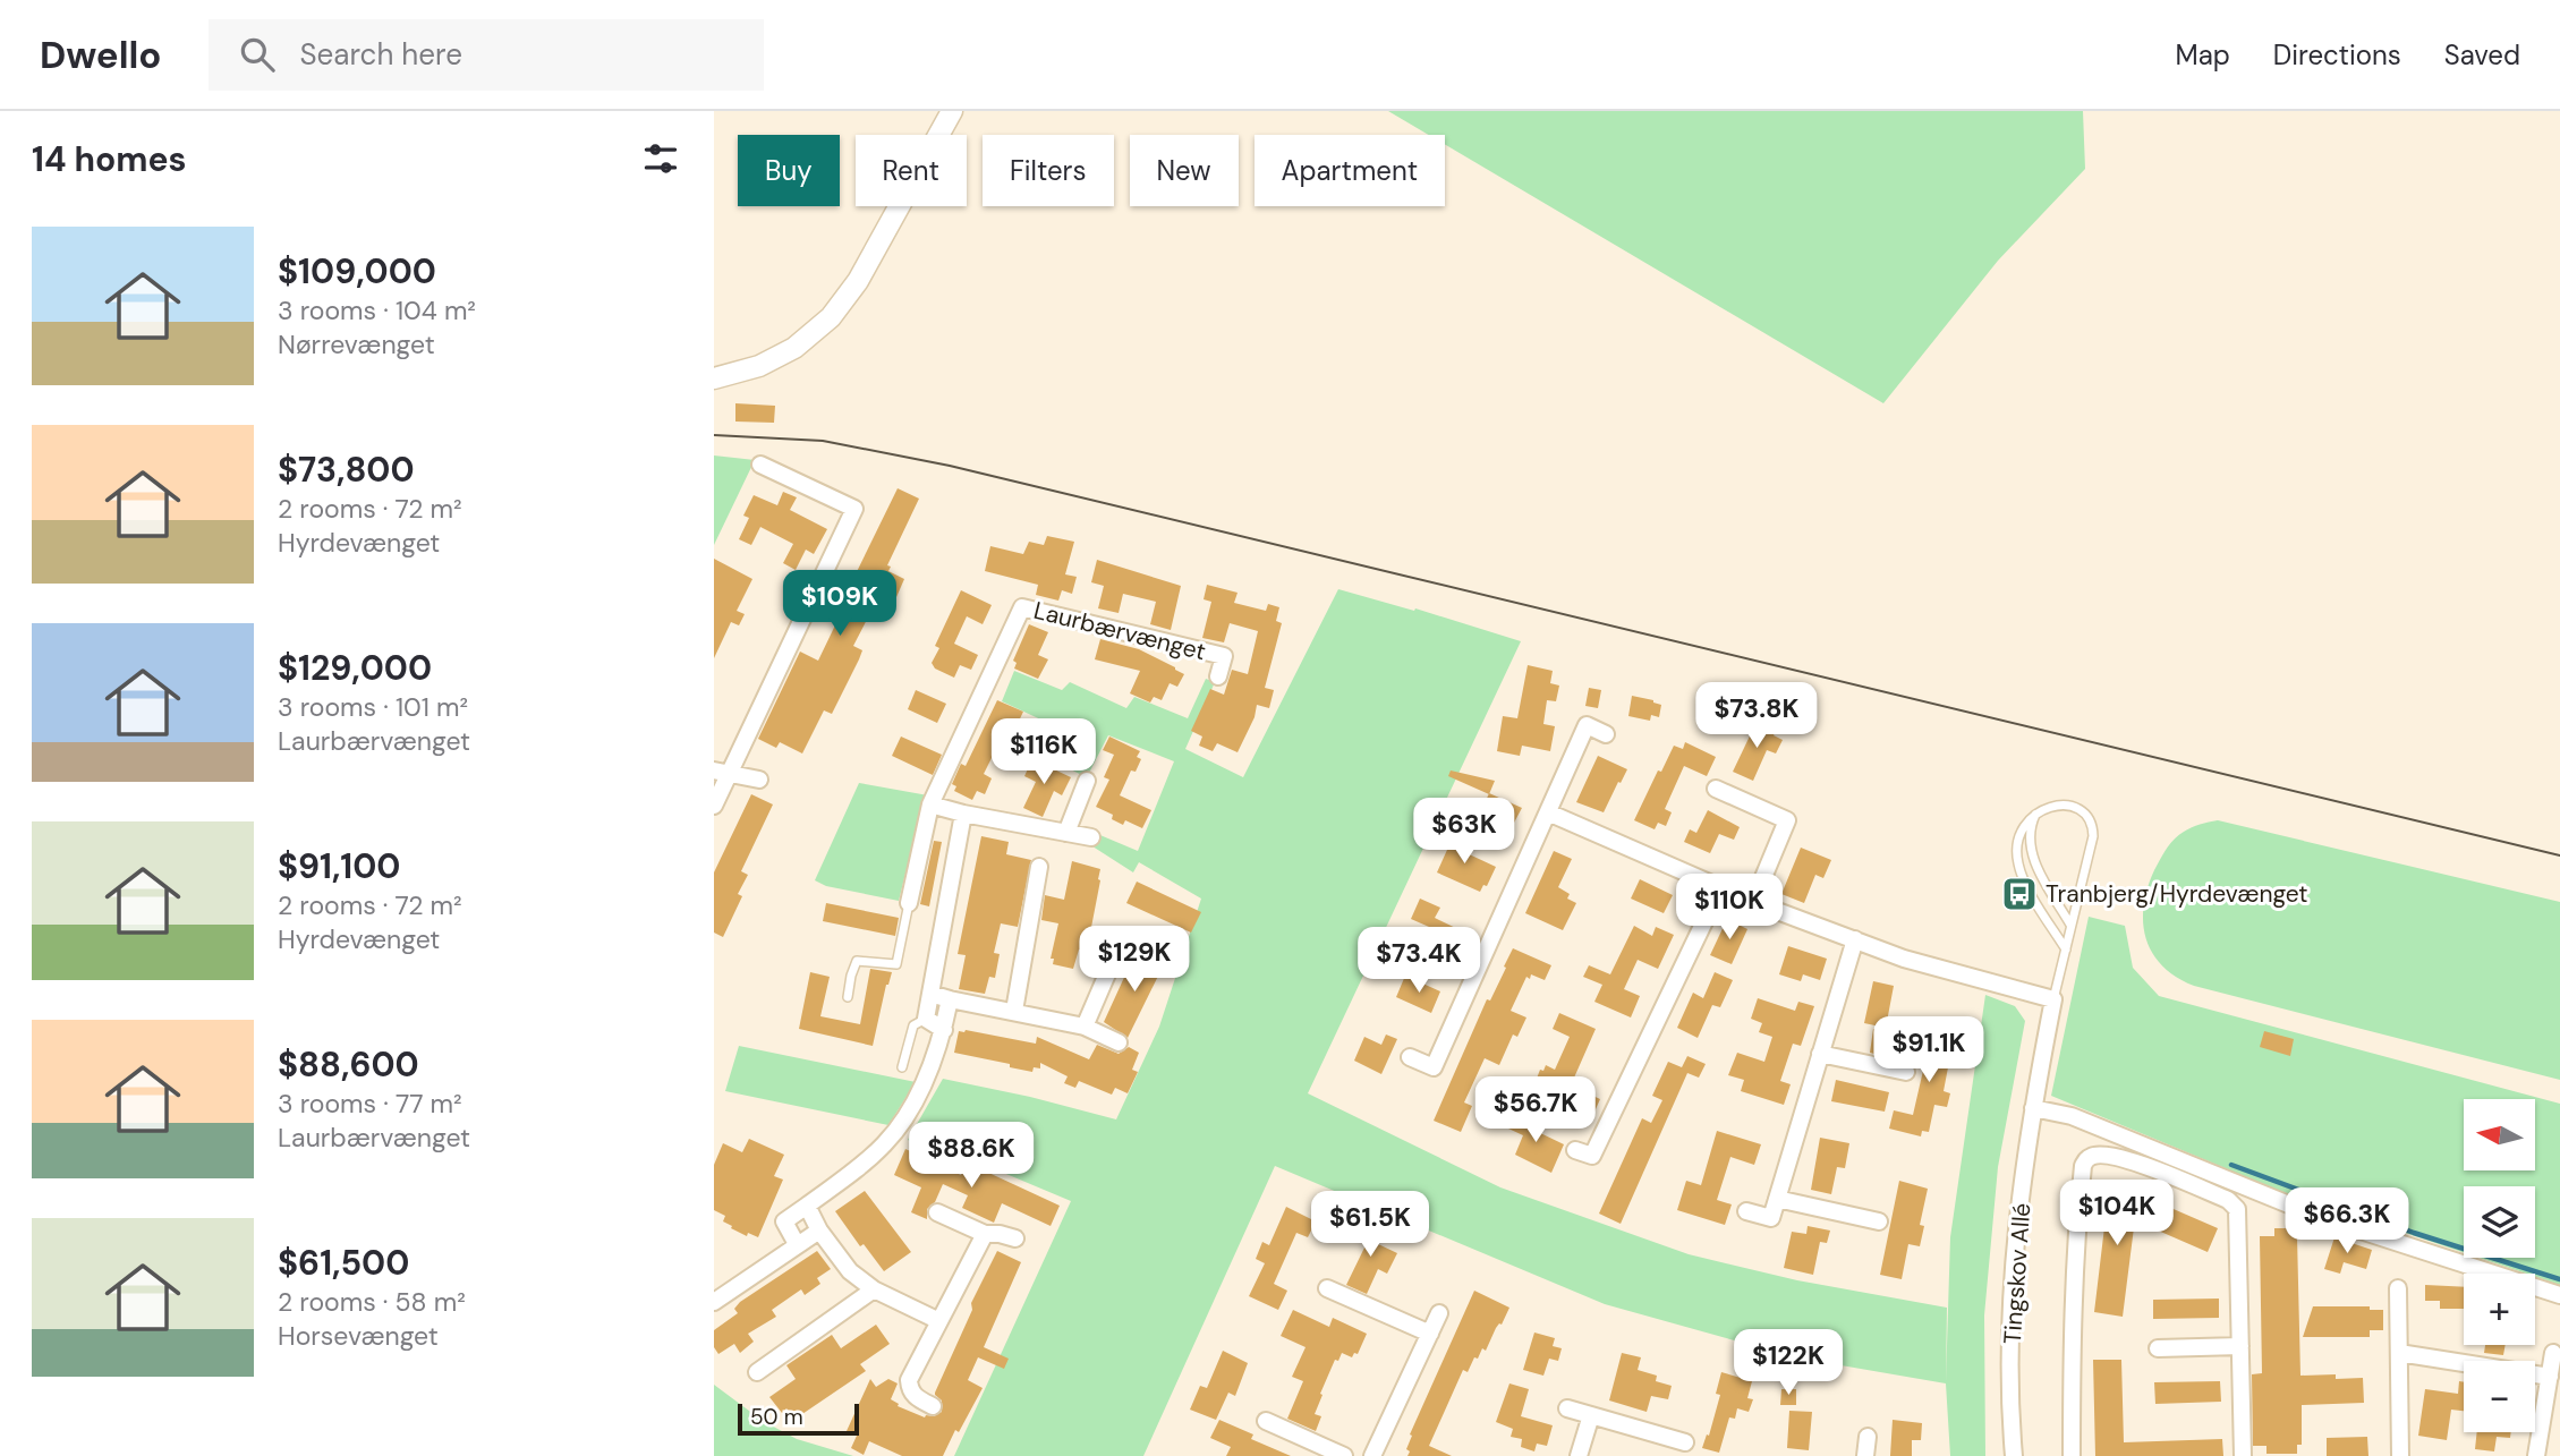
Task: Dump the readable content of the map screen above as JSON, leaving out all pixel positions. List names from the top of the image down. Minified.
{"streets":{"street":["Laurbærvænget","Tingskov Allé"]},"places":{"bus stop":["Tranbjerg/Hyrdevænget"]},"scale_bar":"50 m","north":"left","page":{"header":"Dwello","search":"Search here","nav":["Map","Directions","Saved"],"heading":"14 homes","chip":["Buy","Rent","Filters","New","Apartment"],"list":[{"name":"$109,000","note":"3 rooms · 104 m² · Nørrevænget"},{"name":"$73,800","note":"2 rooms · 72 m² · Hyrdevænget"},{"name":"$129,000","note":"3 rooms · 101 m² · Laurbærvænget"},{"name":"$91,100","note":"2 rooms · 72 m² · Hyrdevænget"},{"name":"$88,600","note":"3 rooms · 77 m² · Laurbærvænget"},{"name":"$61,500","note":"2 rooms · 58 m² · Horsevænget"}],"price":["$109K","$73.8K","$116K","$63K","$110K","$129K","$73.4K","$91.1K","$56.7K","$88.6K","$104K","$66.3K","$61.5K","$122K"],"map_buttons":["+","−"],"scale":"50 m"}}
